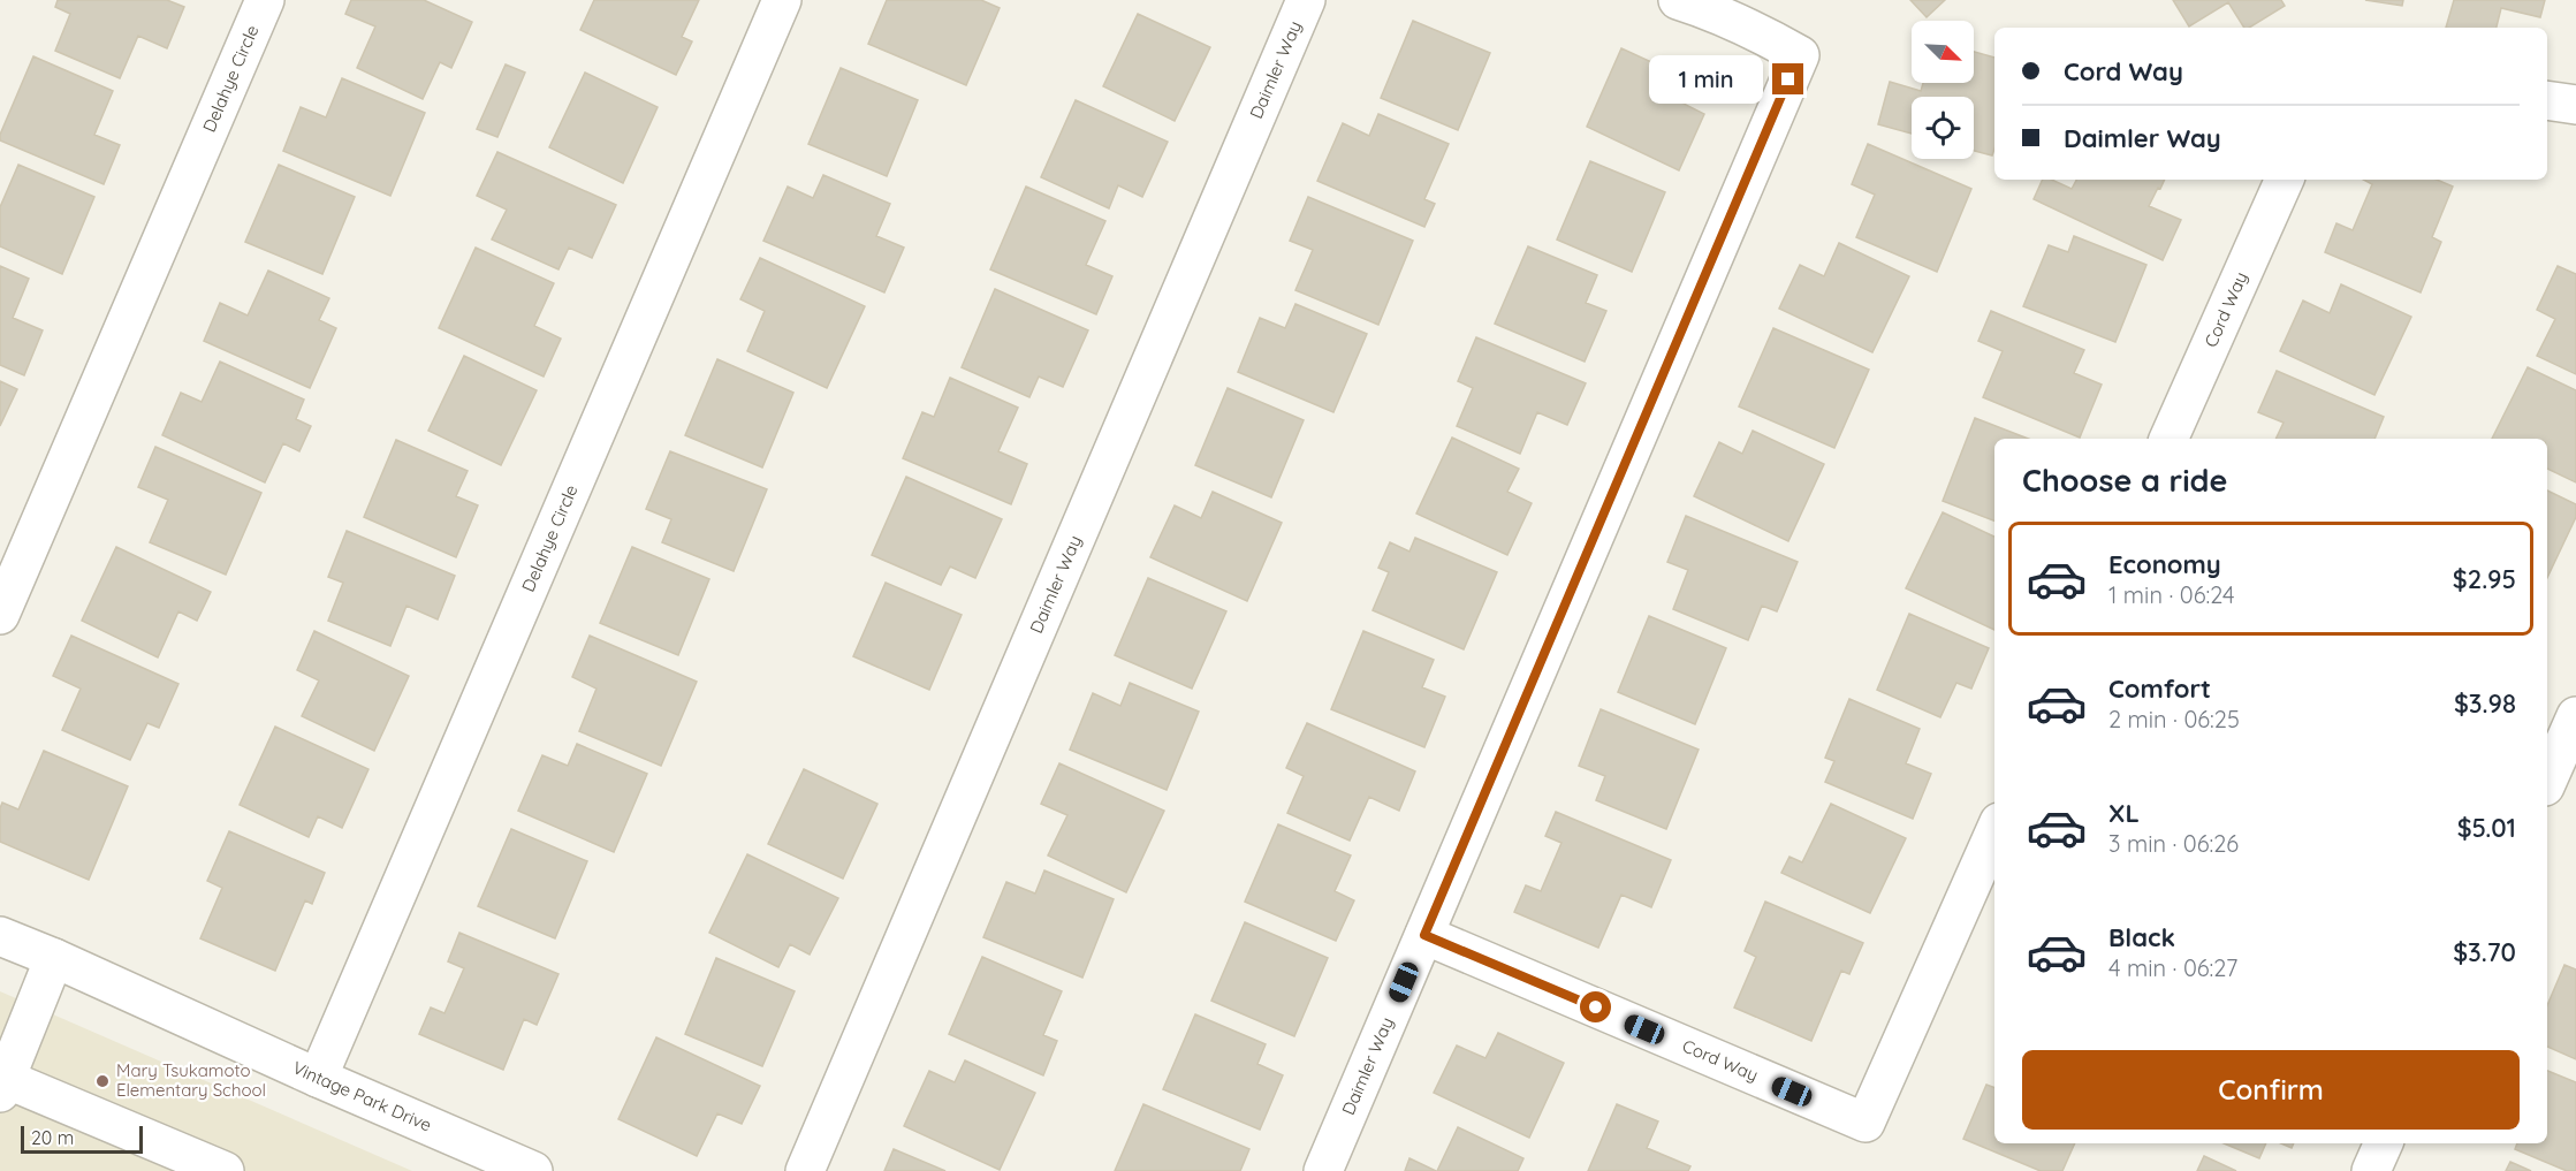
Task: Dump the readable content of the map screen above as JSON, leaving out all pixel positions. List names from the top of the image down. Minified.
{"streets":{"street":["Daimler Way","Delahye Circle","Cord Way","Vintage Park Drive"]},"crossings":[["Daimler Way","Cord Way"],["Delahye Circle","Vintage Park Drive"]],"places":["Mary Tsukamoto Elementary School"],"scale_bar":"20 m","north":"bottom right","page":{"banner":["Cord Way","Daimler Way"],"bubble":"1 min","heading":"Choose a ride","list":[{"name":"Economy","note":"1 min · 06:24","value":"$2.95"},{"name":"Comfort","note":"2 min · 06:25","value":"$3.98"},{"name":"XL","note":"3 min · 06:26","value":"$5.01"},{"name":"Black","note":"4 min · 06:27","value":"$3.70"}],"buttons":"Confirm","scale":"20 m"}}
